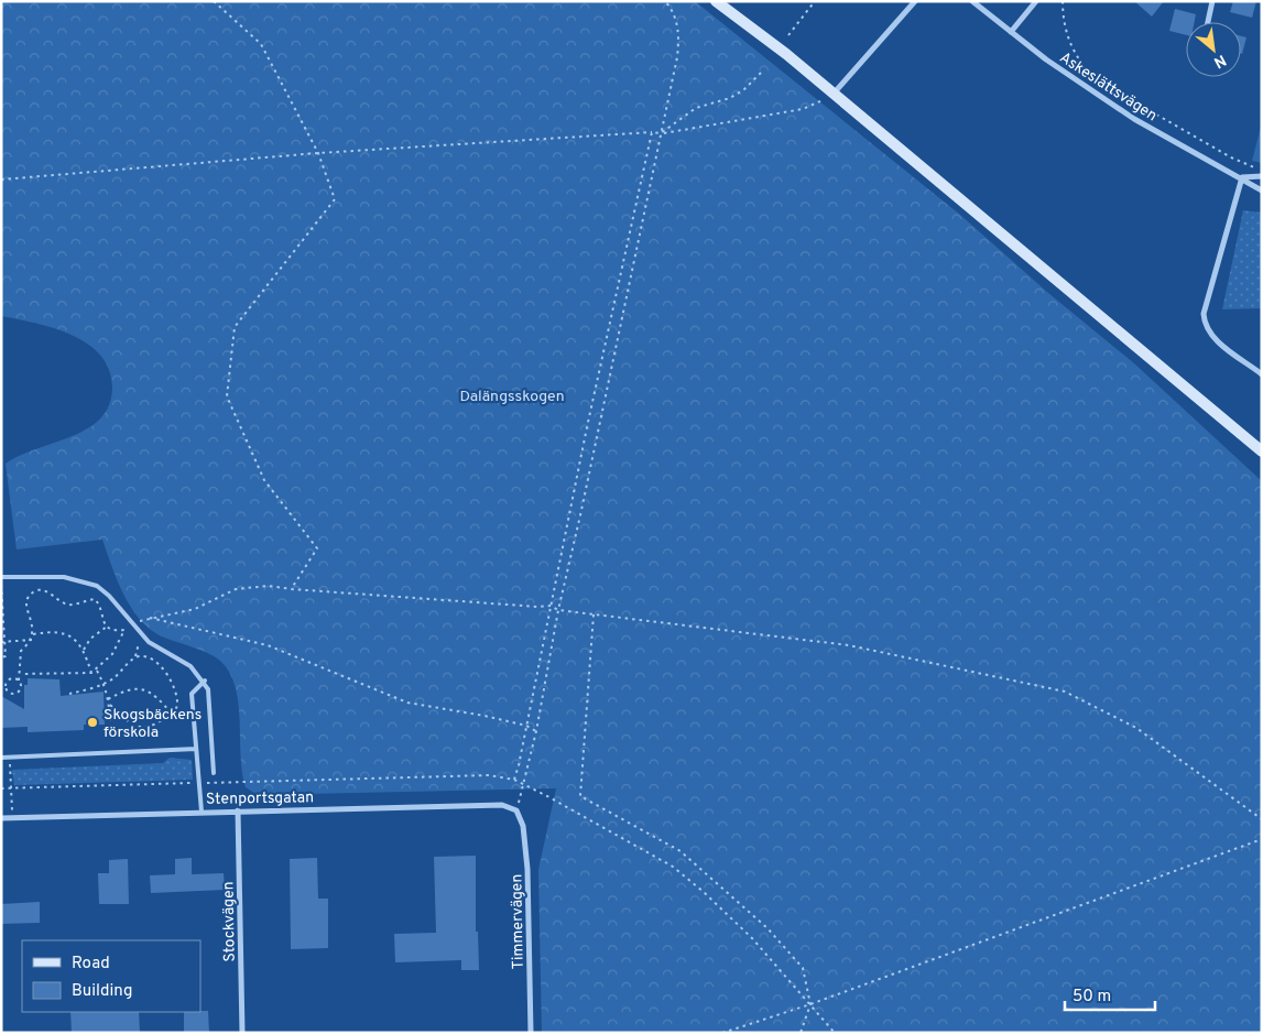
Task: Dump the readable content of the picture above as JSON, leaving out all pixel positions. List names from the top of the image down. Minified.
{"streets":{"street":["Askeslättsvägen","Stenportsgatan","Stockvägen","Timmervägen"]},"crossings":[["Stenportsgatan","Stockvägen"],["Stenportsgatan","Timmervägen"]],"parks":["Dalängsskogen"],"places":["Skogsbäckens förskola"],"legend":["Road","Building"],"scale_bar":"50 m","north":"bottom right"}
